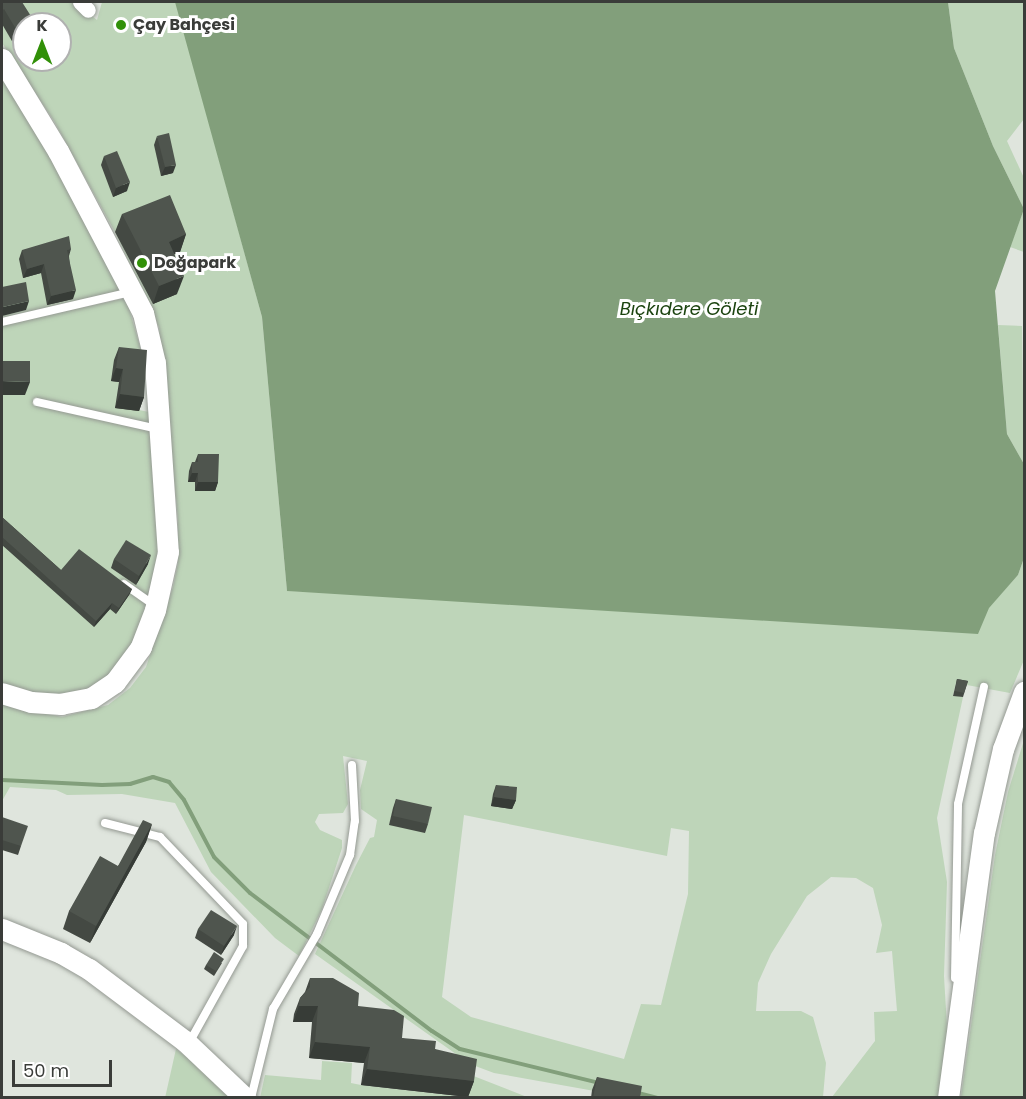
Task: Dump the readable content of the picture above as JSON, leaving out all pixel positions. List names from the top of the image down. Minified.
{"water":["Bıçkıdere Göleti"],"places":["Çay Bahçesi","Doğapark"],"scale_bar":"50 m","north":"top"}
